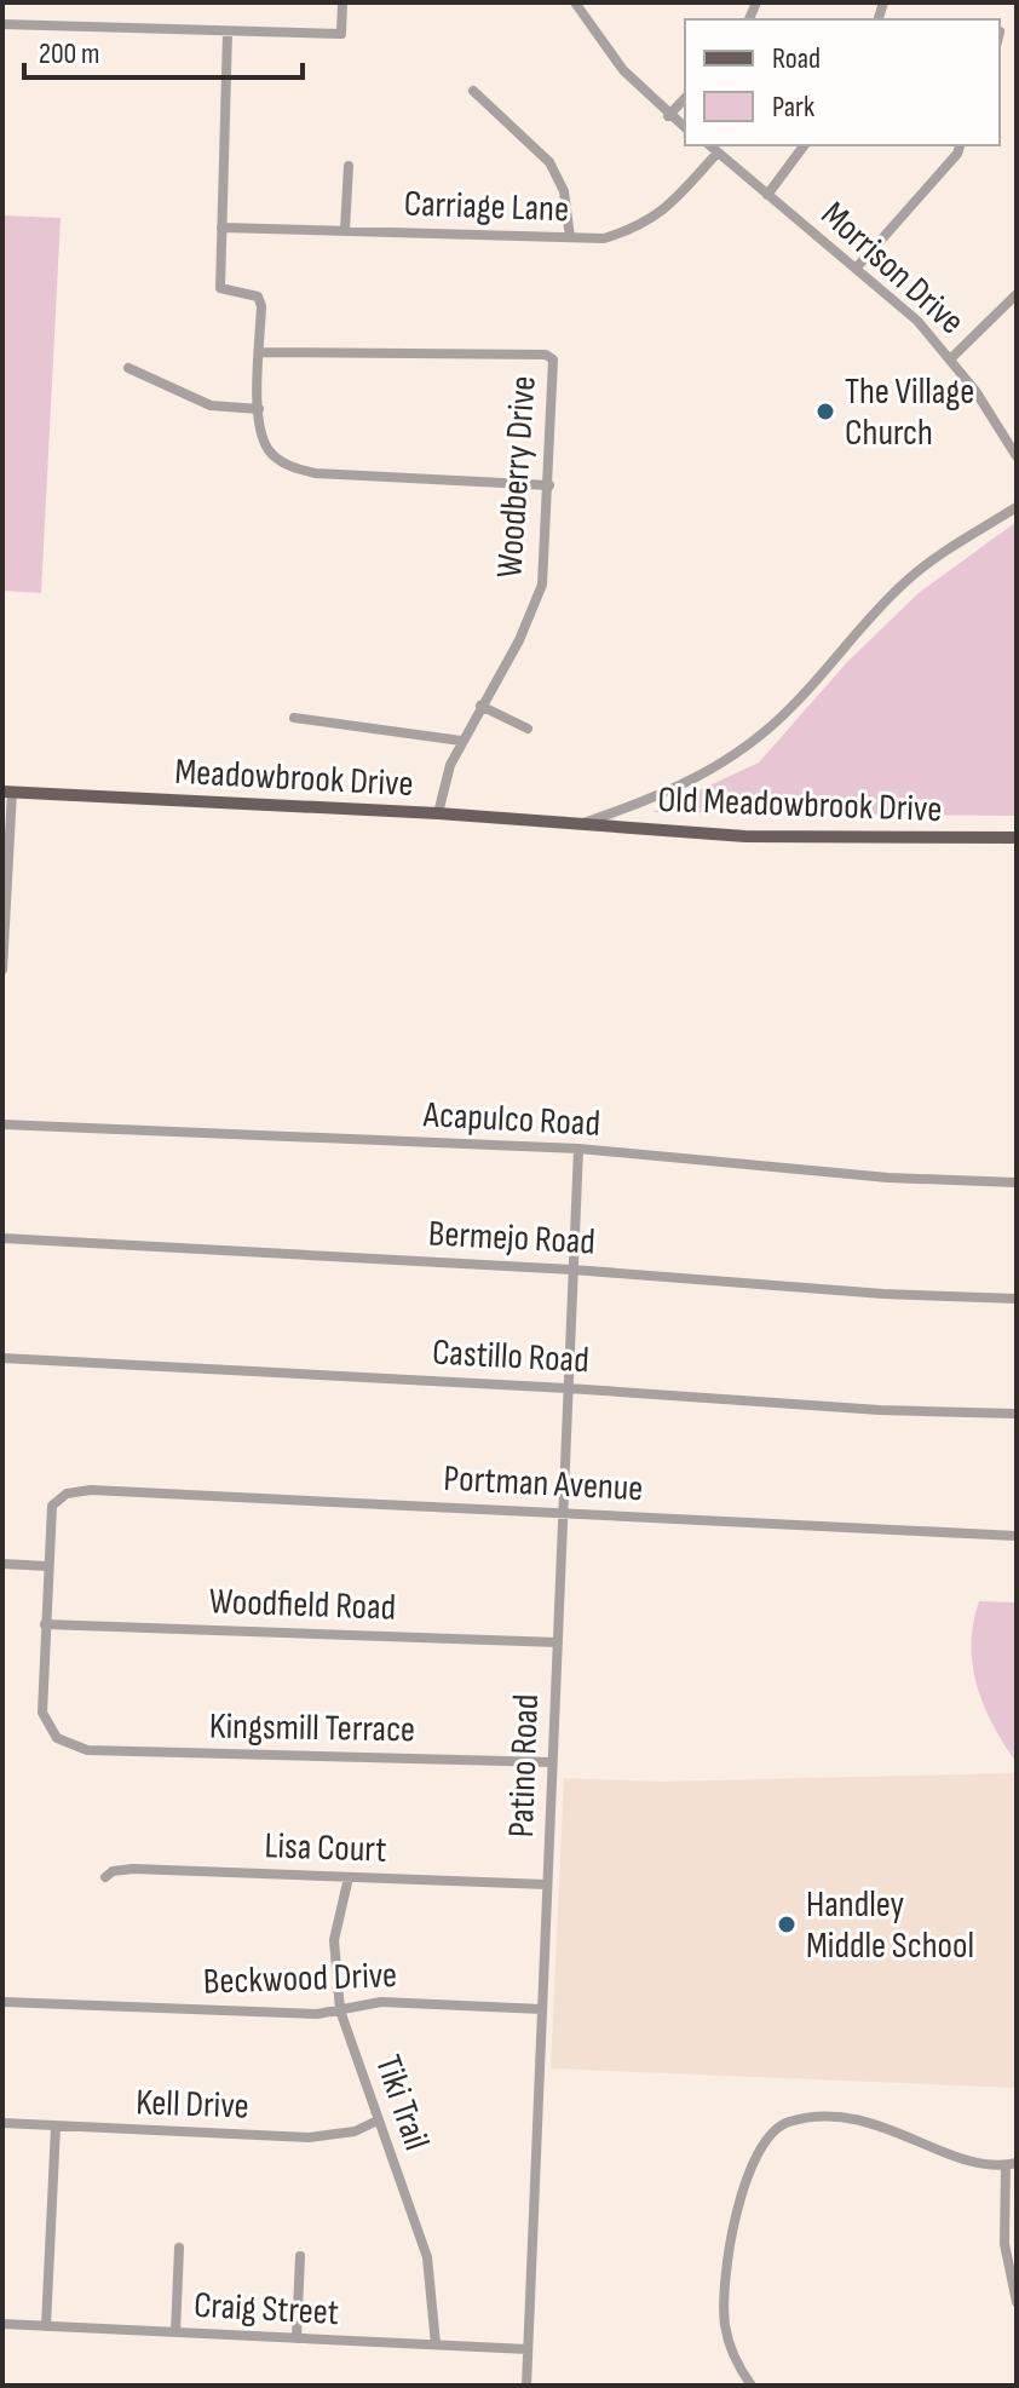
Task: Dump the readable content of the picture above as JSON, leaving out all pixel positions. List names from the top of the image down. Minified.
{"streets":{"main road":["Meadowbrook Drive","Old Meadowbrook Drive"],"street":["Carriage Lane","Morrison Drive","Woodberry Drive","Acapulco Road","Bermejo Road","Castillo Road","Portman Avenue","Woodfield Road","Kingsmill Terrace","Patino Road","Lisa Court","Beckwood Drive","Tiki Trail","Kell Drive","Craig Street"]},"crossings":[["Carriage Lane","Morrison Drive"],["Woodberry Drive","Meadowbrook Drive"],["Meadowbrook Drive","Old Meadowbrook Drive"],["Acapulco Road","Patino Road"],["Bermejo Road","Patino Road"],["Castillo Road","Patino Road"],["Portman Avenue","Patino Road"],["Woodfield Road","Kingsmill Terrace"],["Woodfield Road","Patino Road"],["Kingsmill Terrace","Patino Road"],["Patino Road","Lisa Court"],["Patino Road","Beckwood Drive"],["Patino Road","Craig Street"],["Lisa Court","Tiki Trail"],["Beckwood Drive","Tiki Trail"],["Tiki Trail","Kell Drive"],["Tiki Trail","Craig Street"]],"places":["The Village Church","Handley Middle School"],"legend":["Road","Park"],"scale_bar":"200 m"}
